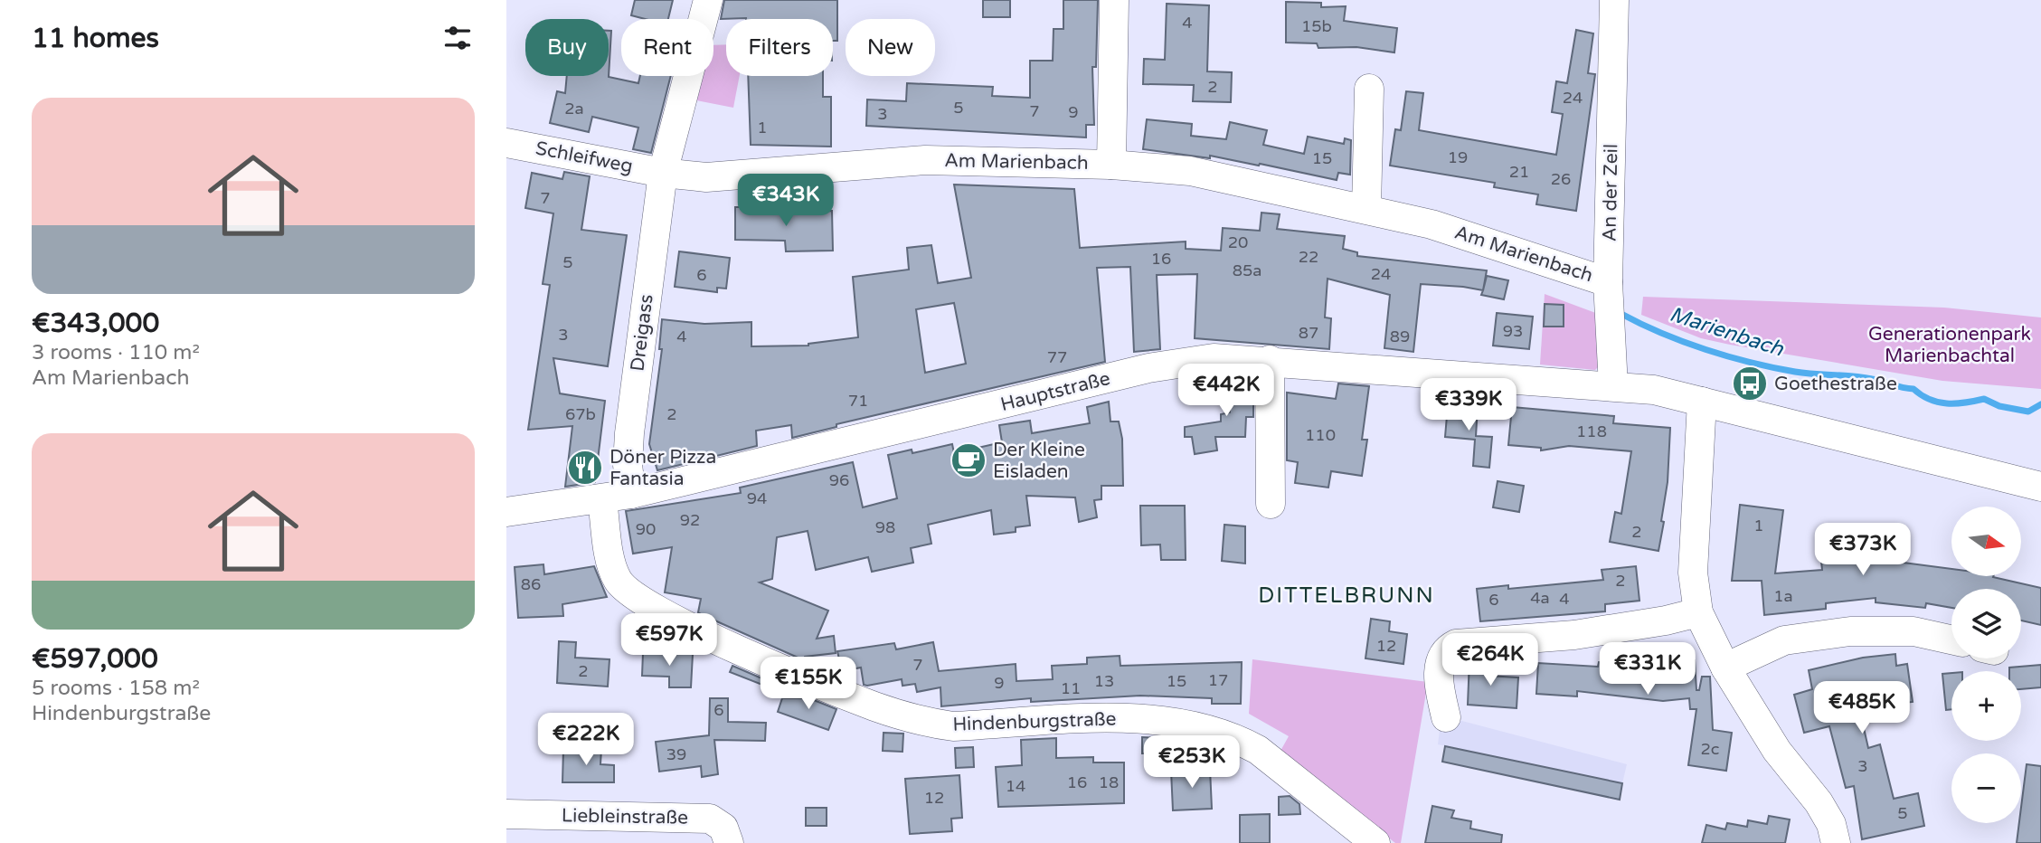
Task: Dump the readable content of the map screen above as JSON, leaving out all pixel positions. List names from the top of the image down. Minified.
{"streets":{"street":["Schleifweg","Am Marienbach","An der Zeil","Dreigass","Hauptstraße","Hindenburgstraße","Liebleinstraße"]},"crossings":[["Schleifweg","Am Marienbach"],["Schleifweg","Dreigass"],["Am Marienbach","An der Zeil"],["Am Marienbach","Dreigass"],["An der Zeil","Hauptstraße"],["Dreigass","Hauptstraße"],["Hauptstraße","Hindenburgstraße"]],"districts":["DITTELBRUNN"],"water":["Marienbach"],"parks":["Generationenpark Marienbachtal"],"places":{"bus stop":["Goethestraße"],"cafe":["Der Kleine Eisladen"],"restaurant":["Döner Pizza Fantasia"]},"house_numbers":["4","15b","2","24","5","2a","7","9","3","1","19","15","21","26","7","20","22","16","5","85a","24","6","93","87","3","4","89","77","71","67b","2","118","110","96","94","92","1","98","90","2","2","86","1a","4a","4","6","12","7","2","17","13","15","9","11","6","2c","39","3","16","18","14","12","5"],"north":"right","page":{"heading":"11 homes","chip":["Buy","Rent","Filters","New"],"list":[{"name":"€343,000","note":"3 rooms · 110 m² · Am Marienbach"},{"name":"€597,000","note":"5 rooms · 158 m² · Hindenburgstraße"}],"price":["€343K","€442K","€339K","€373K","€597K","€264K","€331K","€155K","€485K","€222K","€253K"],"map_buttons":["+","−"]}}
